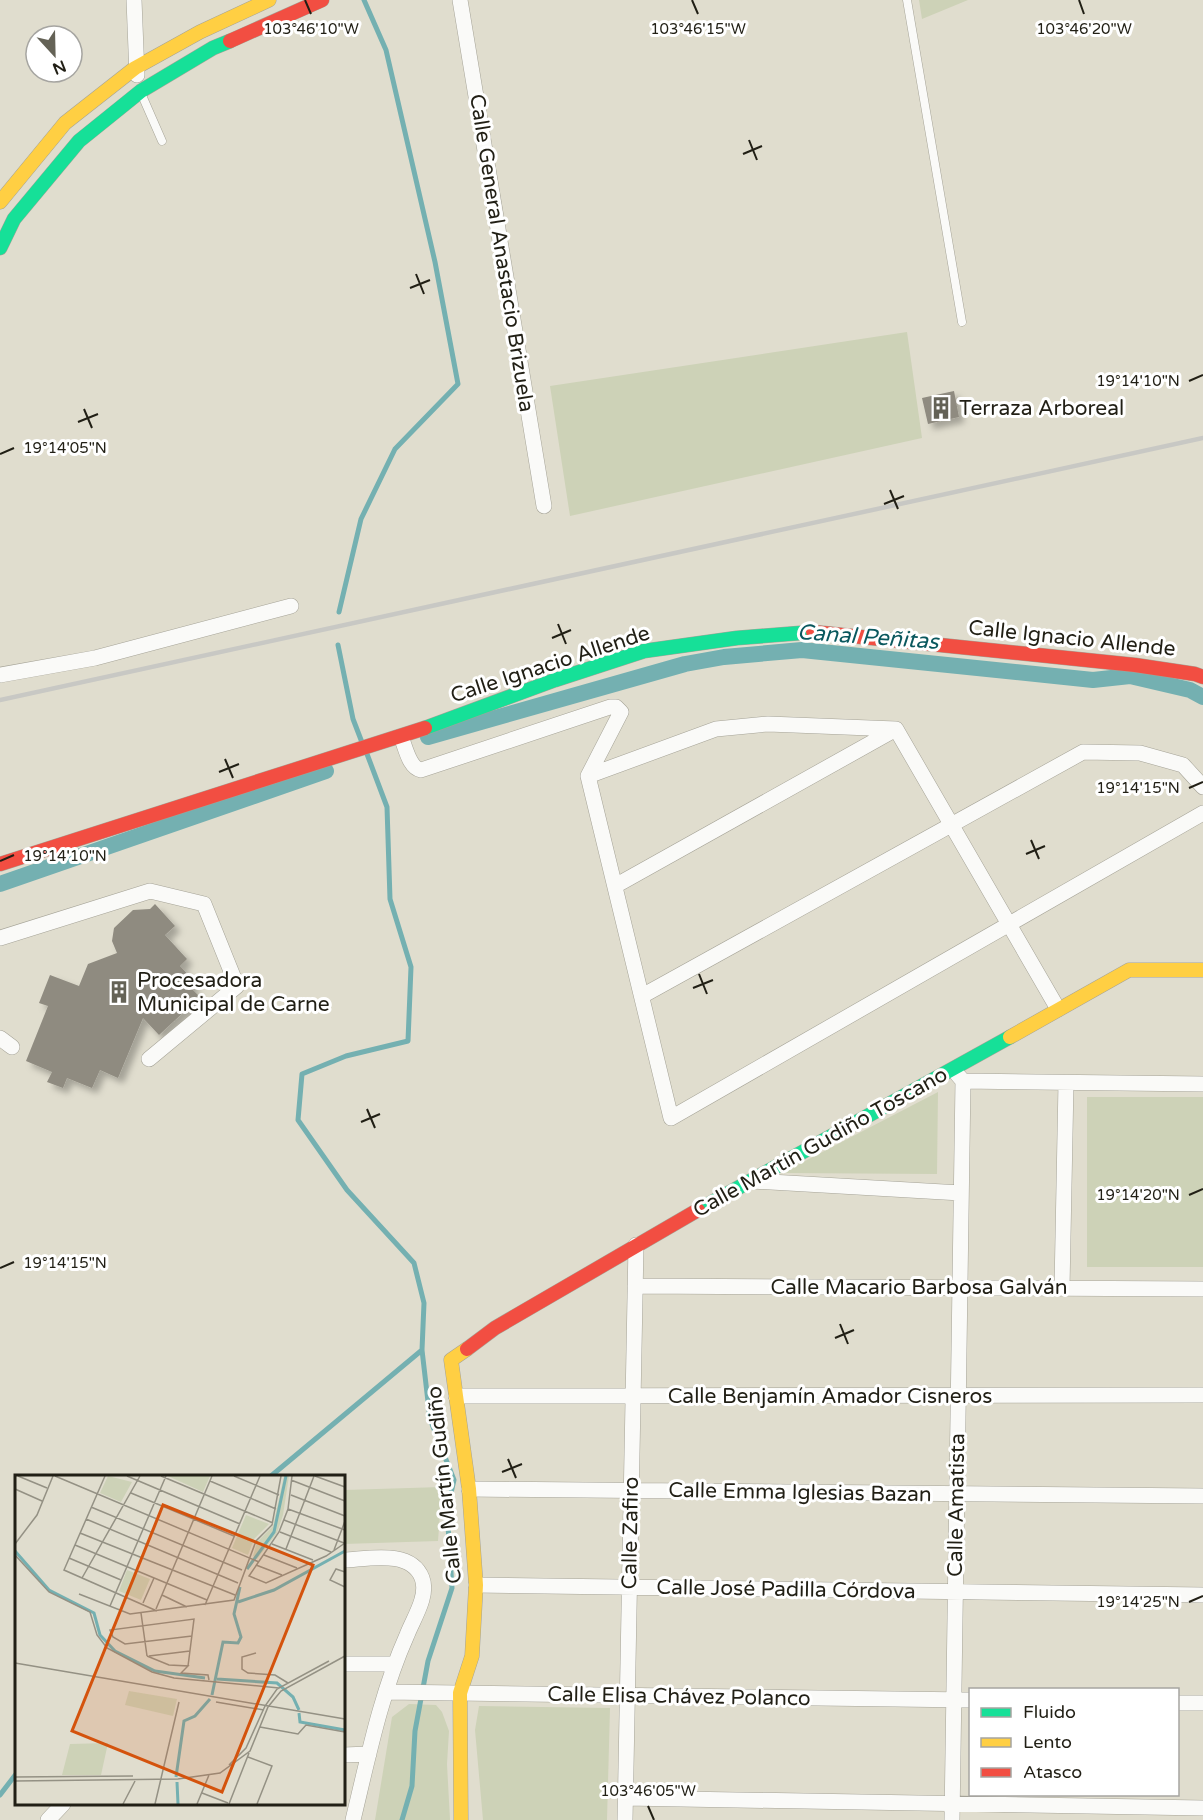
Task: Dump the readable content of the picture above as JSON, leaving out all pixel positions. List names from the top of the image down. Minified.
{"streets":{"street":["Calle General Anastacio Brizuela","Calle Ignacio Allende","Calle Martín Gudiño Toscano","Calle Macario Barbosa Galván","Calle Benjamín Amador Cisneros","Calle Martín Gudiño","Calle Emma Iglesias Bazan","Calle Amatista","Calle Zafiro","Calle José Padilla Córdova","Calle Elisa Chávez Polanco"]},"crossings":[["Calle Martín Gudiño Toscano","Calle Martín Gudiño"],["Calle Martín Gudiño Toscano","Calle Zafiro"],["Calle Macario Barbosa Galván","Calle Amatista"],["Calle Macario Barbosa Galván","Calle Zafiro"],["Calle Benjamín Amador Cisneros","Calle Martín Gudiño"],["Calle Benjamín Amador Cisneros","Calle Amatista"],["Calle Benjamín Amador Cisneros","Calle Zafiro"],["Calle Martín Gudiño","Calle Emma Iglesias Bazan"],["Calle Martín Gudiño","Calle José Padilla Córdova"],["Calle Martín Gudiño","Calle Elisa Chávez Polanco"],["Calle Emma Iglesias Bazan","Calle Amatista"],["Calle Emma Iglesias Bazan","Calle Zafiro"],["Calle Amatista","Calle José Padilla Córdova"],["Calle Amatista","Calle Elisa Chávez Polanco"],["Calle Zafiro","Calle José Padilla Córdova"],["Calle Zafiro","Calle Elisa Chávez Polanco"]],"water":["Canal Peñitas"],"places":{"building":["Terraza Arboreal","Procesadora Municipal de Carne"]},"legend":["Fluido","Lento","Atasco"],"north":"bottom","coordinates":["103°46'10\"W","103°46'15\"W","103°46'20\"W","19°14'10\"N","19°14'05\"N","19°14'15\"N","19°14'20\"N","19°14'25\"N","103°46'05\"W"]}
